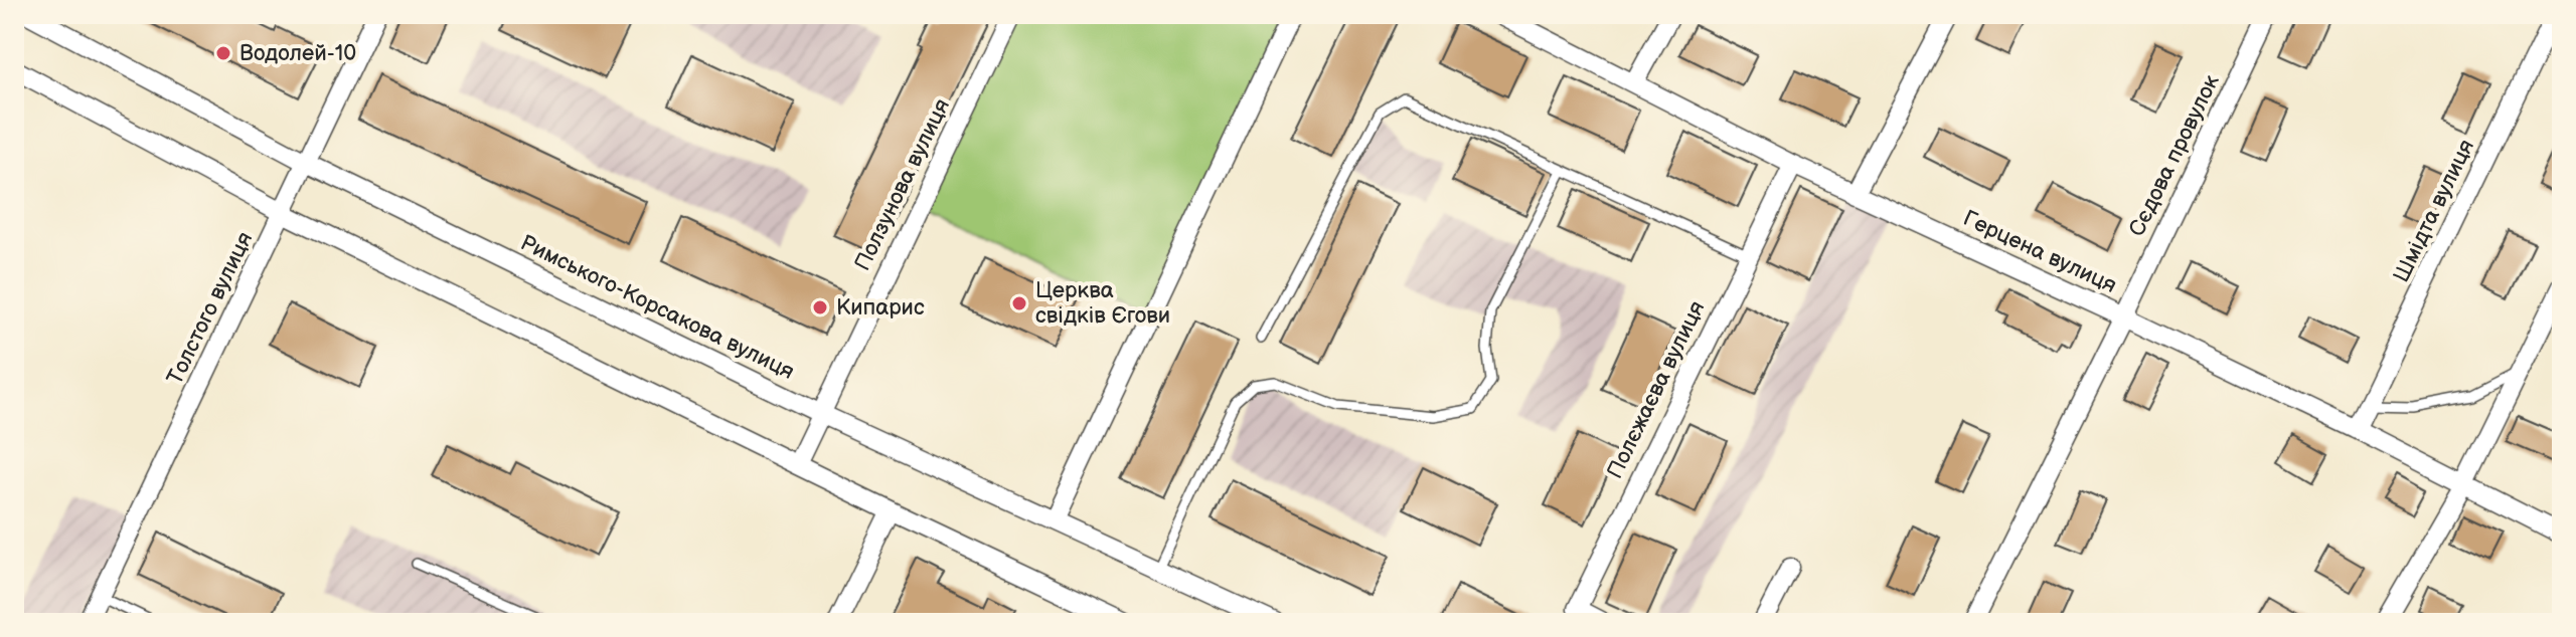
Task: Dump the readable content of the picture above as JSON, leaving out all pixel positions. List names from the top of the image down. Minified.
{"streets":{"street":["Сєдова провулок","Ползунова вулиця","Шмідта вулиця","Герцена вулиця","Римського-Корсакова вулиця","Толстого вулиця","Полєжаєва вулиця"]},"crossings":[["Сєдова провулок","Герцена вулиця"],["Ползунова вулиця","Римського-Корсакова вулиця"],["Шмідта вулиця","Герцена вулиця"],["Герцена вулиця","Полєжаєва вулиця"],["Римського-Корсакова вулиця","Толстого вулиця"]],"places":["Водолей-10","Церква свідків Єгови","Кипарис"]}
